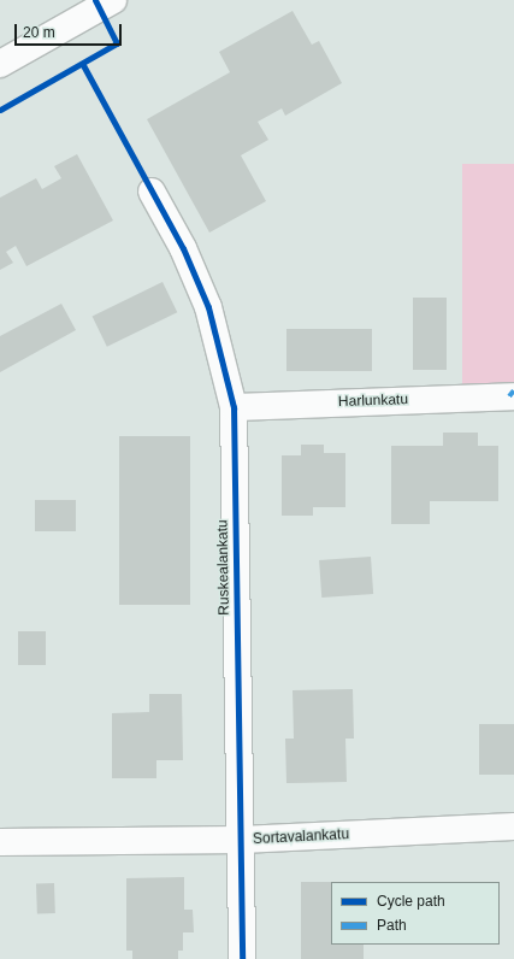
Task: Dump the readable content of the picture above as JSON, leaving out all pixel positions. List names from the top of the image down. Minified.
{"streets":{"street":["Harlunkatu","Ruskealankatu","Sortavalankatu"]},"crossings":[["Harlunkatu","Ruskealankatu"],["Ruskealankatu","Sortavalankatu"]],"legend":["Cycle path","Path"],"scale_bar":"20 m"}
